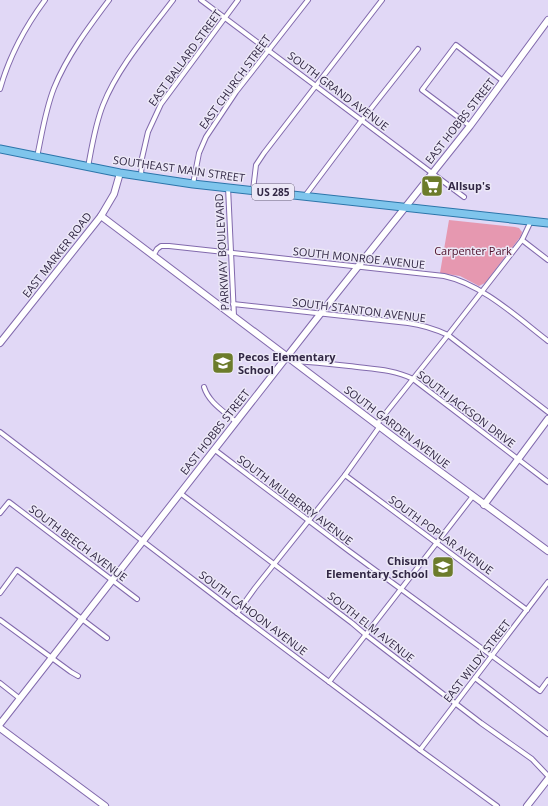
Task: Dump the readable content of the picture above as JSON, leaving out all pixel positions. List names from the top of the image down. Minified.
{"streets":{"main road":["SOUTHEAST MAIN STREET","US 285"],"street":["EAST BALLARD STREET","EAST CHURCH STREET","SOUTH GRAND AVENUE","EAST HOBBS STREET","PARKWAY BOULEVARD","EAST MARKER ROAD","SOUTH MONROE AVENUE","SOUTH STANTON AVENUE","SOUTH JACKSON DRIVE","SOUTH GARDEN AVENUE","SOUTH MULBERRY AVENUE","SOUTH POPLAR AVENUE","SOUTH BEECH AVENUE","SOUTH CAHOON AVENUE","SOUTH ELM AVENUE","EAST WILDY STREET"]},"crossings":[["EAST BALLARD STREET","SOUTH GRAND AVENUE"],["EAST BALLARD STREET","SOUTHEAST MAIN STREET"],["EAST CHURCH STREET","SOUTH GRAND AVENUE"],["EAST CHURCH STREET","SOUTHEAST MAIN STREET"],["SOUTH GRAND AVENUE","EAST HOBBS STREET"],["EAST HOBBS STREET","SOUTHEAST MAIN STREET"],["EAST HOBBS STREET","SOUTH MONROE AVENUE"],["EAST HOBBS STREET","SOUTH STANTON AVENUE"],["EAST HOBBS STREET","SOUTH GARDEN AVENUE"],["EAST HOBBS STREET","SOUTH MULBERRY AVENUE"],["EAST HOBBS STREET","SOUTH BEECH AVENUE"],["EAST HOBBS STREET","SOUTH CAHOON AVENUE"],["EAST HOBBS STREET","SOUTH ELM AVENUE"],["SOUTHEAST MAIN STREET","PARKWAY BOULEVARD"],["SOUTHEAST MAIN STREET","EAST MARKER ROAD"],["PARKWAY BOULEVARD","SOUTH MONROE AVENUE"],["PARKWAY BOULEVARD","SOUTH STANTON AVENUE"],["PARKWAY BOULEVARD","SOUTH GARDEN AVENUE"],["EAST MARKER ROAD","SOUTH GARDEN AVENUE"],["SOUTH MONROE AVENUE","SOUTH GARDEN AVENUE"],["SOUTH JACKSON DRIVE","SOUTH GARDEN AVENUE"],["SOUTH MULBERRY AVENUE","EAST WILDY STREET"],["SOUTH POPLAR AVENUE","EAST WILDY STREET"],["SOUTH CAHOON AVENUE","EAST WILDY STREET"],["SOUTH ELM AVENUE","EAST WILDY STREET"]],"parks":["Carpenter Park"],"places":{"supermarket":["Allsup's"],"school or university":["Pecos Elementary School","Chisum Elementary School"]}}
